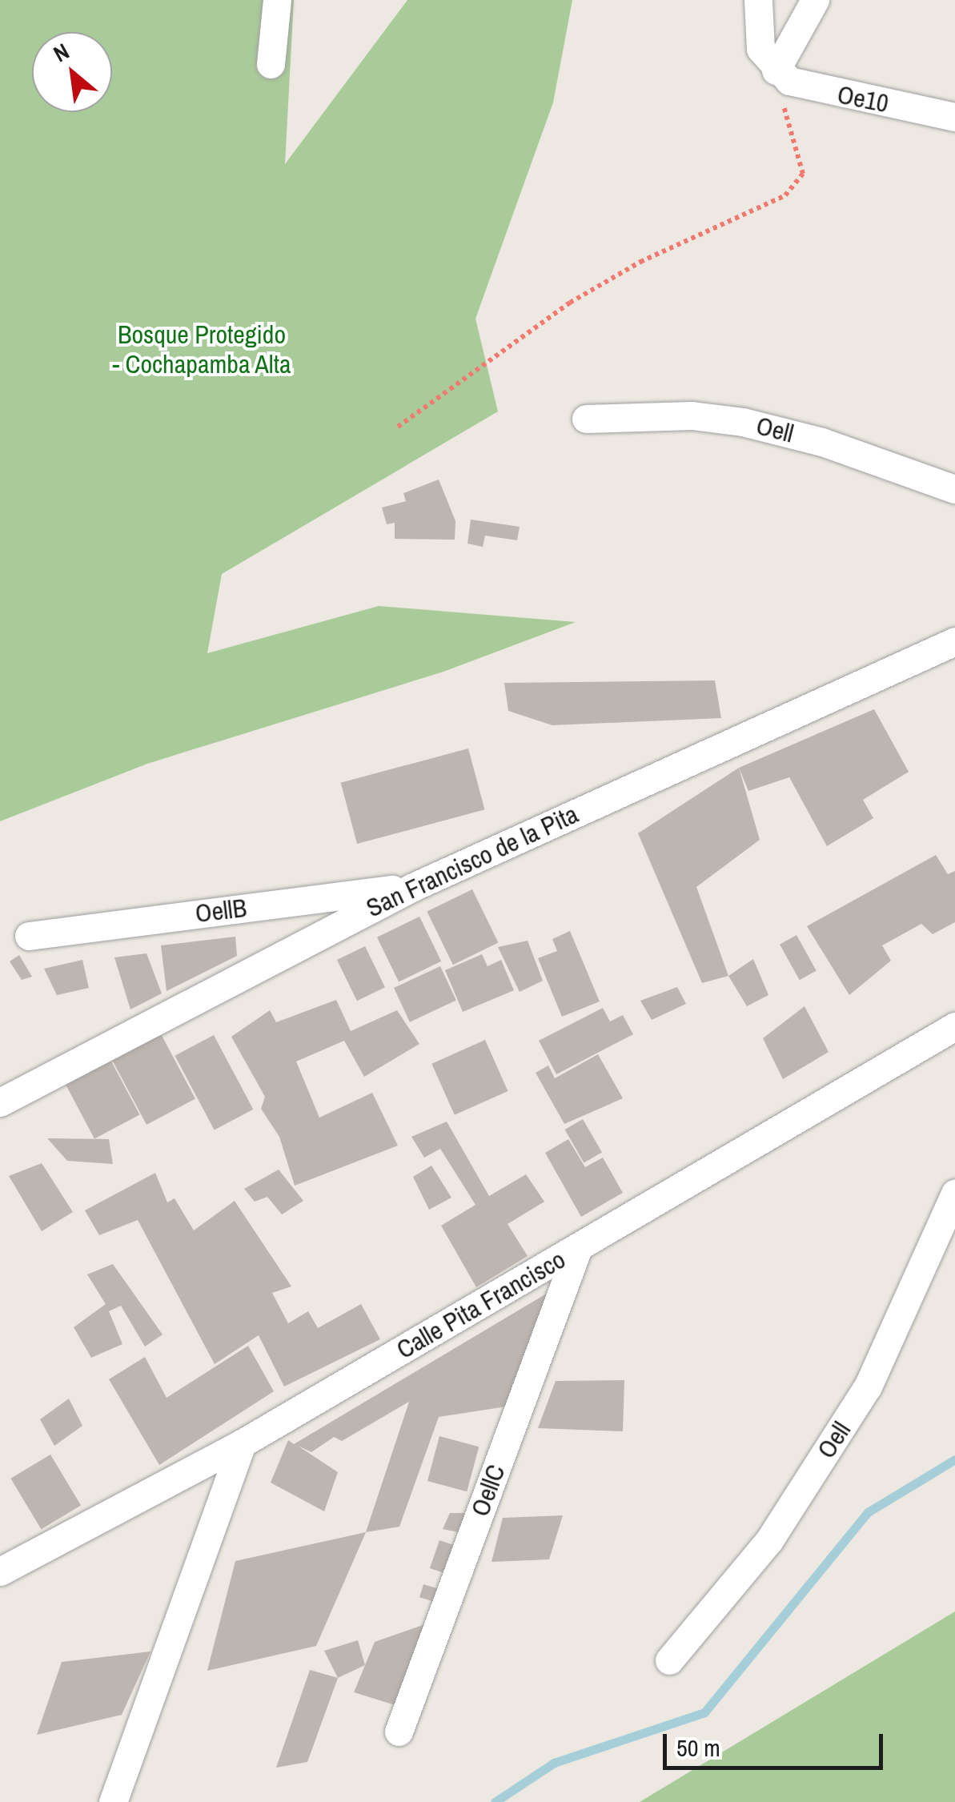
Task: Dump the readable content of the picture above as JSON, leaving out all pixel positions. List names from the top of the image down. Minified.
{"streets":{"street":["Oe10","Oell","San Francisco de la Pita","OellB","Calle Pita Francisco","OellC"]},"crossings":[["San Francisco de la Pita","OellB"],["Calle Pita Francisco","OellC"]],"parks":["Bosque Protegido - Cochapamba Alta"],"scale_bar":"50 m","north":"top left"}
